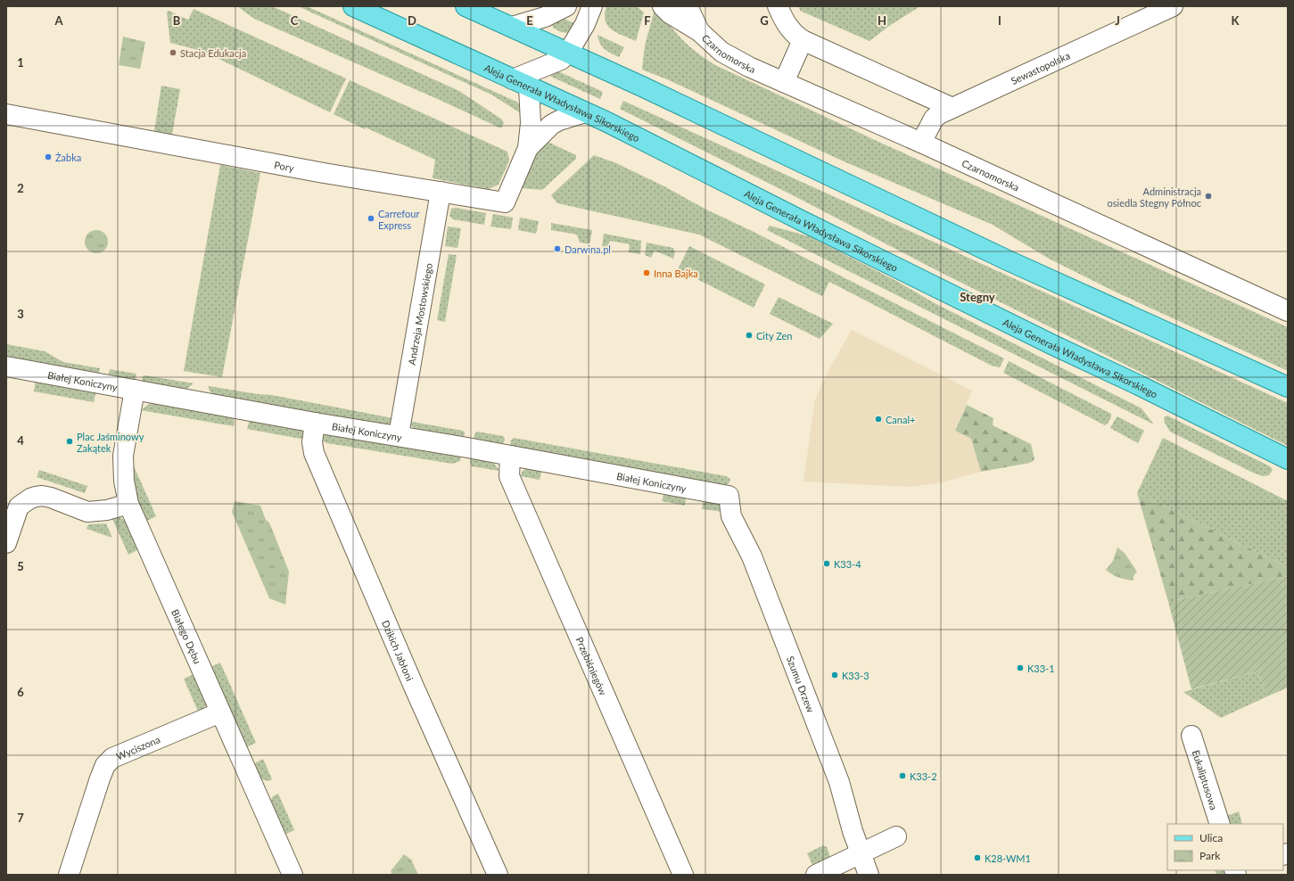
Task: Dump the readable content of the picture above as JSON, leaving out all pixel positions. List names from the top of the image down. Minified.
{"streets":{"main road":["Aleja Generała Władysława Sikorskiego"],"street":["Czarnomorska","Sewastopolska","Pory","Andrzeja Mostowskiego","Białej Koniczyny","Białego Dębu","Dzikich Jabłoni","Przebiśniegów","Szumu Drzew","Wyciszona","Eukaliptusowa"]},"crossings":[["Czarnomorska","Sewastopolska"],["Aleja Generała Władysława Sikorskiego","Pory"],["Pory","Andrzeja Mostowskiego"],["Andrzeja Mostowskiego","Białej Koniczyny"],["Białej Koniczyny","Białego Dębu"],["Białej Koniczyny","Dzikich Jabłoni"],["Białej Koniczyny","Przebiśniegów"],["Białej Koniczyny","Szumu Drzew"],["Białego Dębu","Wyciszona"]],"districts":["Stegny"],"places":["Stacja Edukacja","Żabka","Administracja osiedla Stegny Północ","Carrefour Express","Darwina.pl","Inna Bajka","City Zen","Canal+","Plac Jaśminowy Zakątek","K33-4","K33-1","K33-3","K33-2","K28-WM1"],"legend":["Ulica","Park"],"grid":{"columns":["A","B","C","D","E","F","G","H","I","J","K"],"rows":["1","2","3","4","5","6","7"]}}
